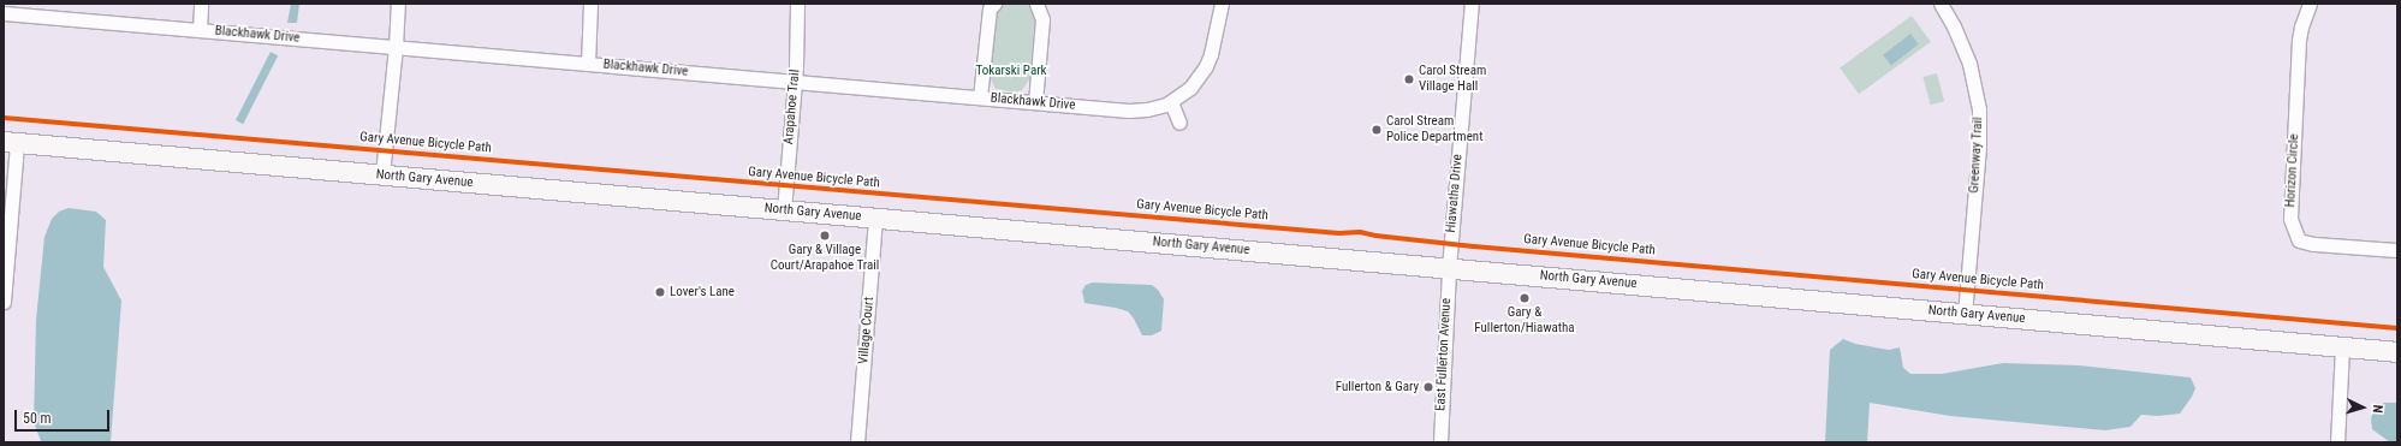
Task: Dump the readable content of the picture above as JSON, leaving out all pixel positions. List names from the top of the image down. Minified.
{"streets":{"street":["Blackhawk Drive","Arapahoe Trail","Greenway Trail","Horizon Circle","North Gary Avenue","Hiawatha Drive","Village Court","East Fullerton Avenue"],"cycle path":["Gary Avenue Bicycle Path"]},"crossings":[["Blackhawk Drive","Arapahoe Trail"],["Arapahoe Trail","North Gary Avenue"],["Greenway Trail","North Gary Avenue"],["North Gary Avenue","Hiawatha Drive"],["North Gary Avenue","Village Court"],["North Gary Avenue","East Fullerton Avenue"],["Hiawatha Drive","East Fullerton Avenue"]],"parks":["Tokarski Park"],"places":["Carol Stream Village Hall","Carol Stream Police Department","Gary & Village Court/Arapahoe Trail","Lover's Lane","Gary & Fullerton/Hiawatha","Fullerton & Gary"],"scale_bar":"50 m","north":"right"}
